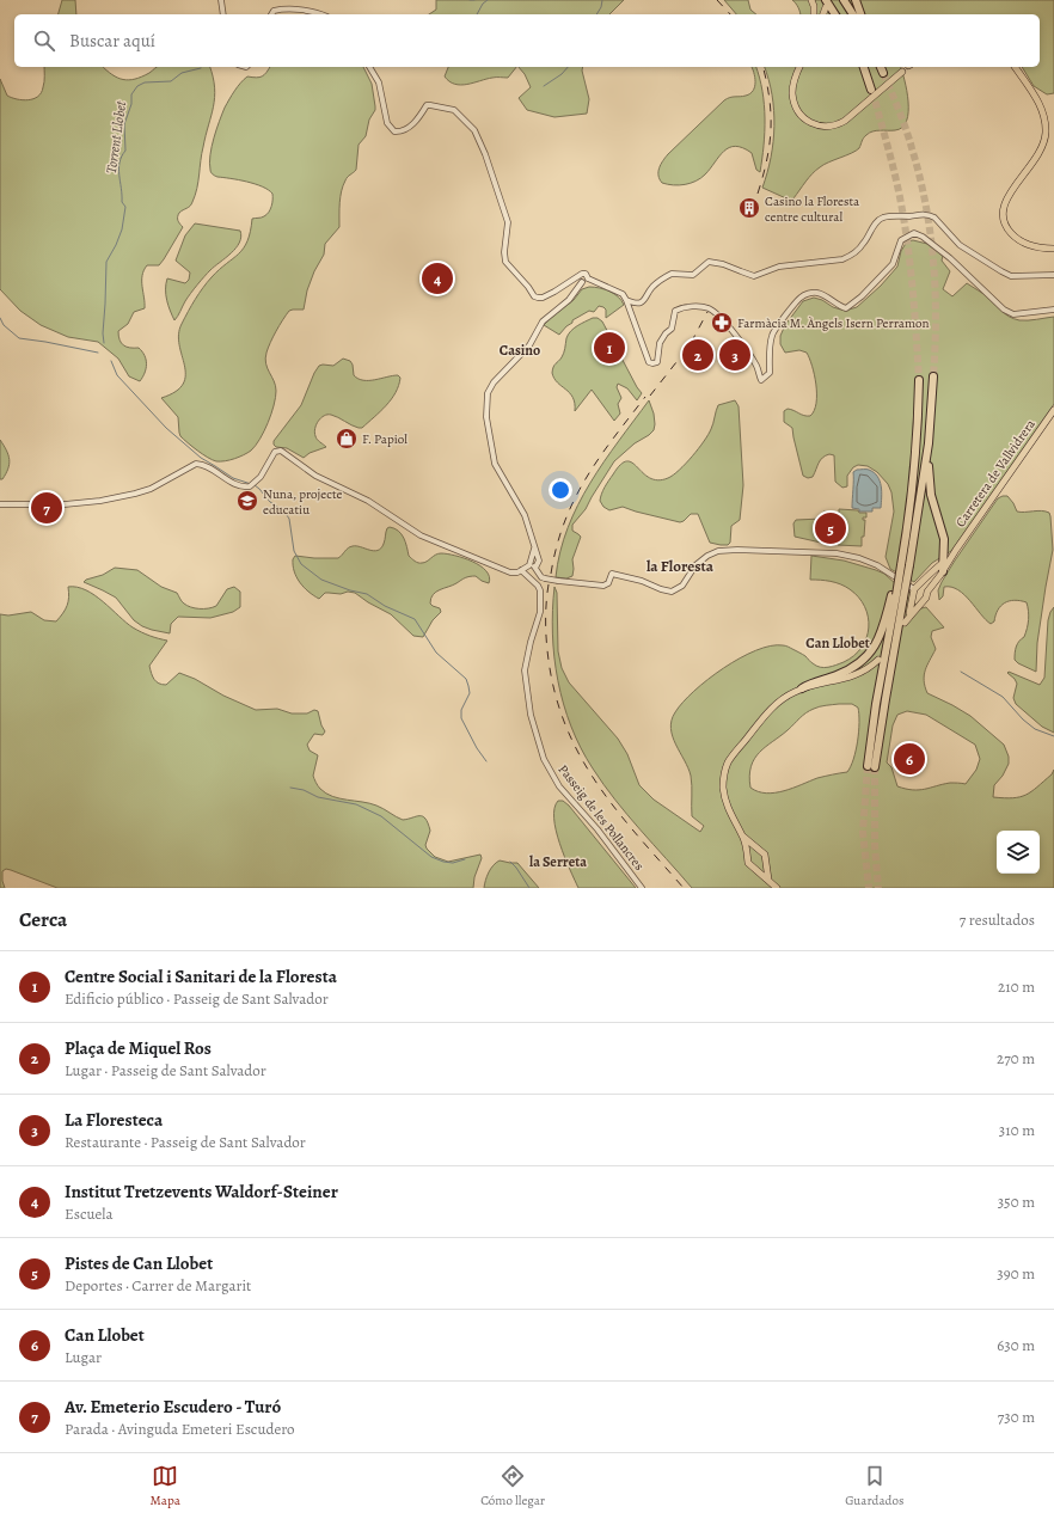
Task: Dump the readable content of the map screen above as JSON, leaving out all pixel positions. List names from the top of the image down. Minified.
{"streets":{"main road":["Carretera de Vallvidrera"],"street":["Passeig de les Pollancres"]},"districts":["Casino","la Floresta","Can Llobet","la Serreta"],"water":["Torrent Llobet"],"places":{"building":["Casino la Floresta centre cultural"],"pharmacy":["Farmàcia M. Àngels Isern Perramon"],"shop":["F. Papiol"],"school or university":["Nuna, projecte educatiu"]},"page":{"search":"Buscar aquí","pins":["4","1","2","3","7","5","6"],"heading":["Cerca","7 resultados"],"list":[{"mark":"1","name":"Centre Social i Sanitari de la Floresta","note":"Edificio público · Passeig de Sant Salvador","value":"210 m"},{"mark":"2","name":"Plaça de Miquel Ros","note":"Lugar · Passeig de Sant Salvador","value":"270 m"},{"mark":"3","name":"La Floresteca","note":"Restaurante · Passeig de Sant Salvador","value":"310 m"},{"mark":"4","name":"Institut Tretzevents Waldorf-Steiner","note":"Escuela","value":"350 m"},{"mark":"5","name":"Pistes de Can Llobet","note":"Deportes · Carrer de Margarit","value":"390 m"},{"mark":"6","name":"Can Llobet","note":"Lugar","value":"630 m"},{"mark":"7","name":"Av. Emeterio Escudero - Turó","note":"Parada · Avinguda Emeteri Escudero","value":"730 m"}],"nav":["Mapa","Cómo llegar","Guardados"]}}
